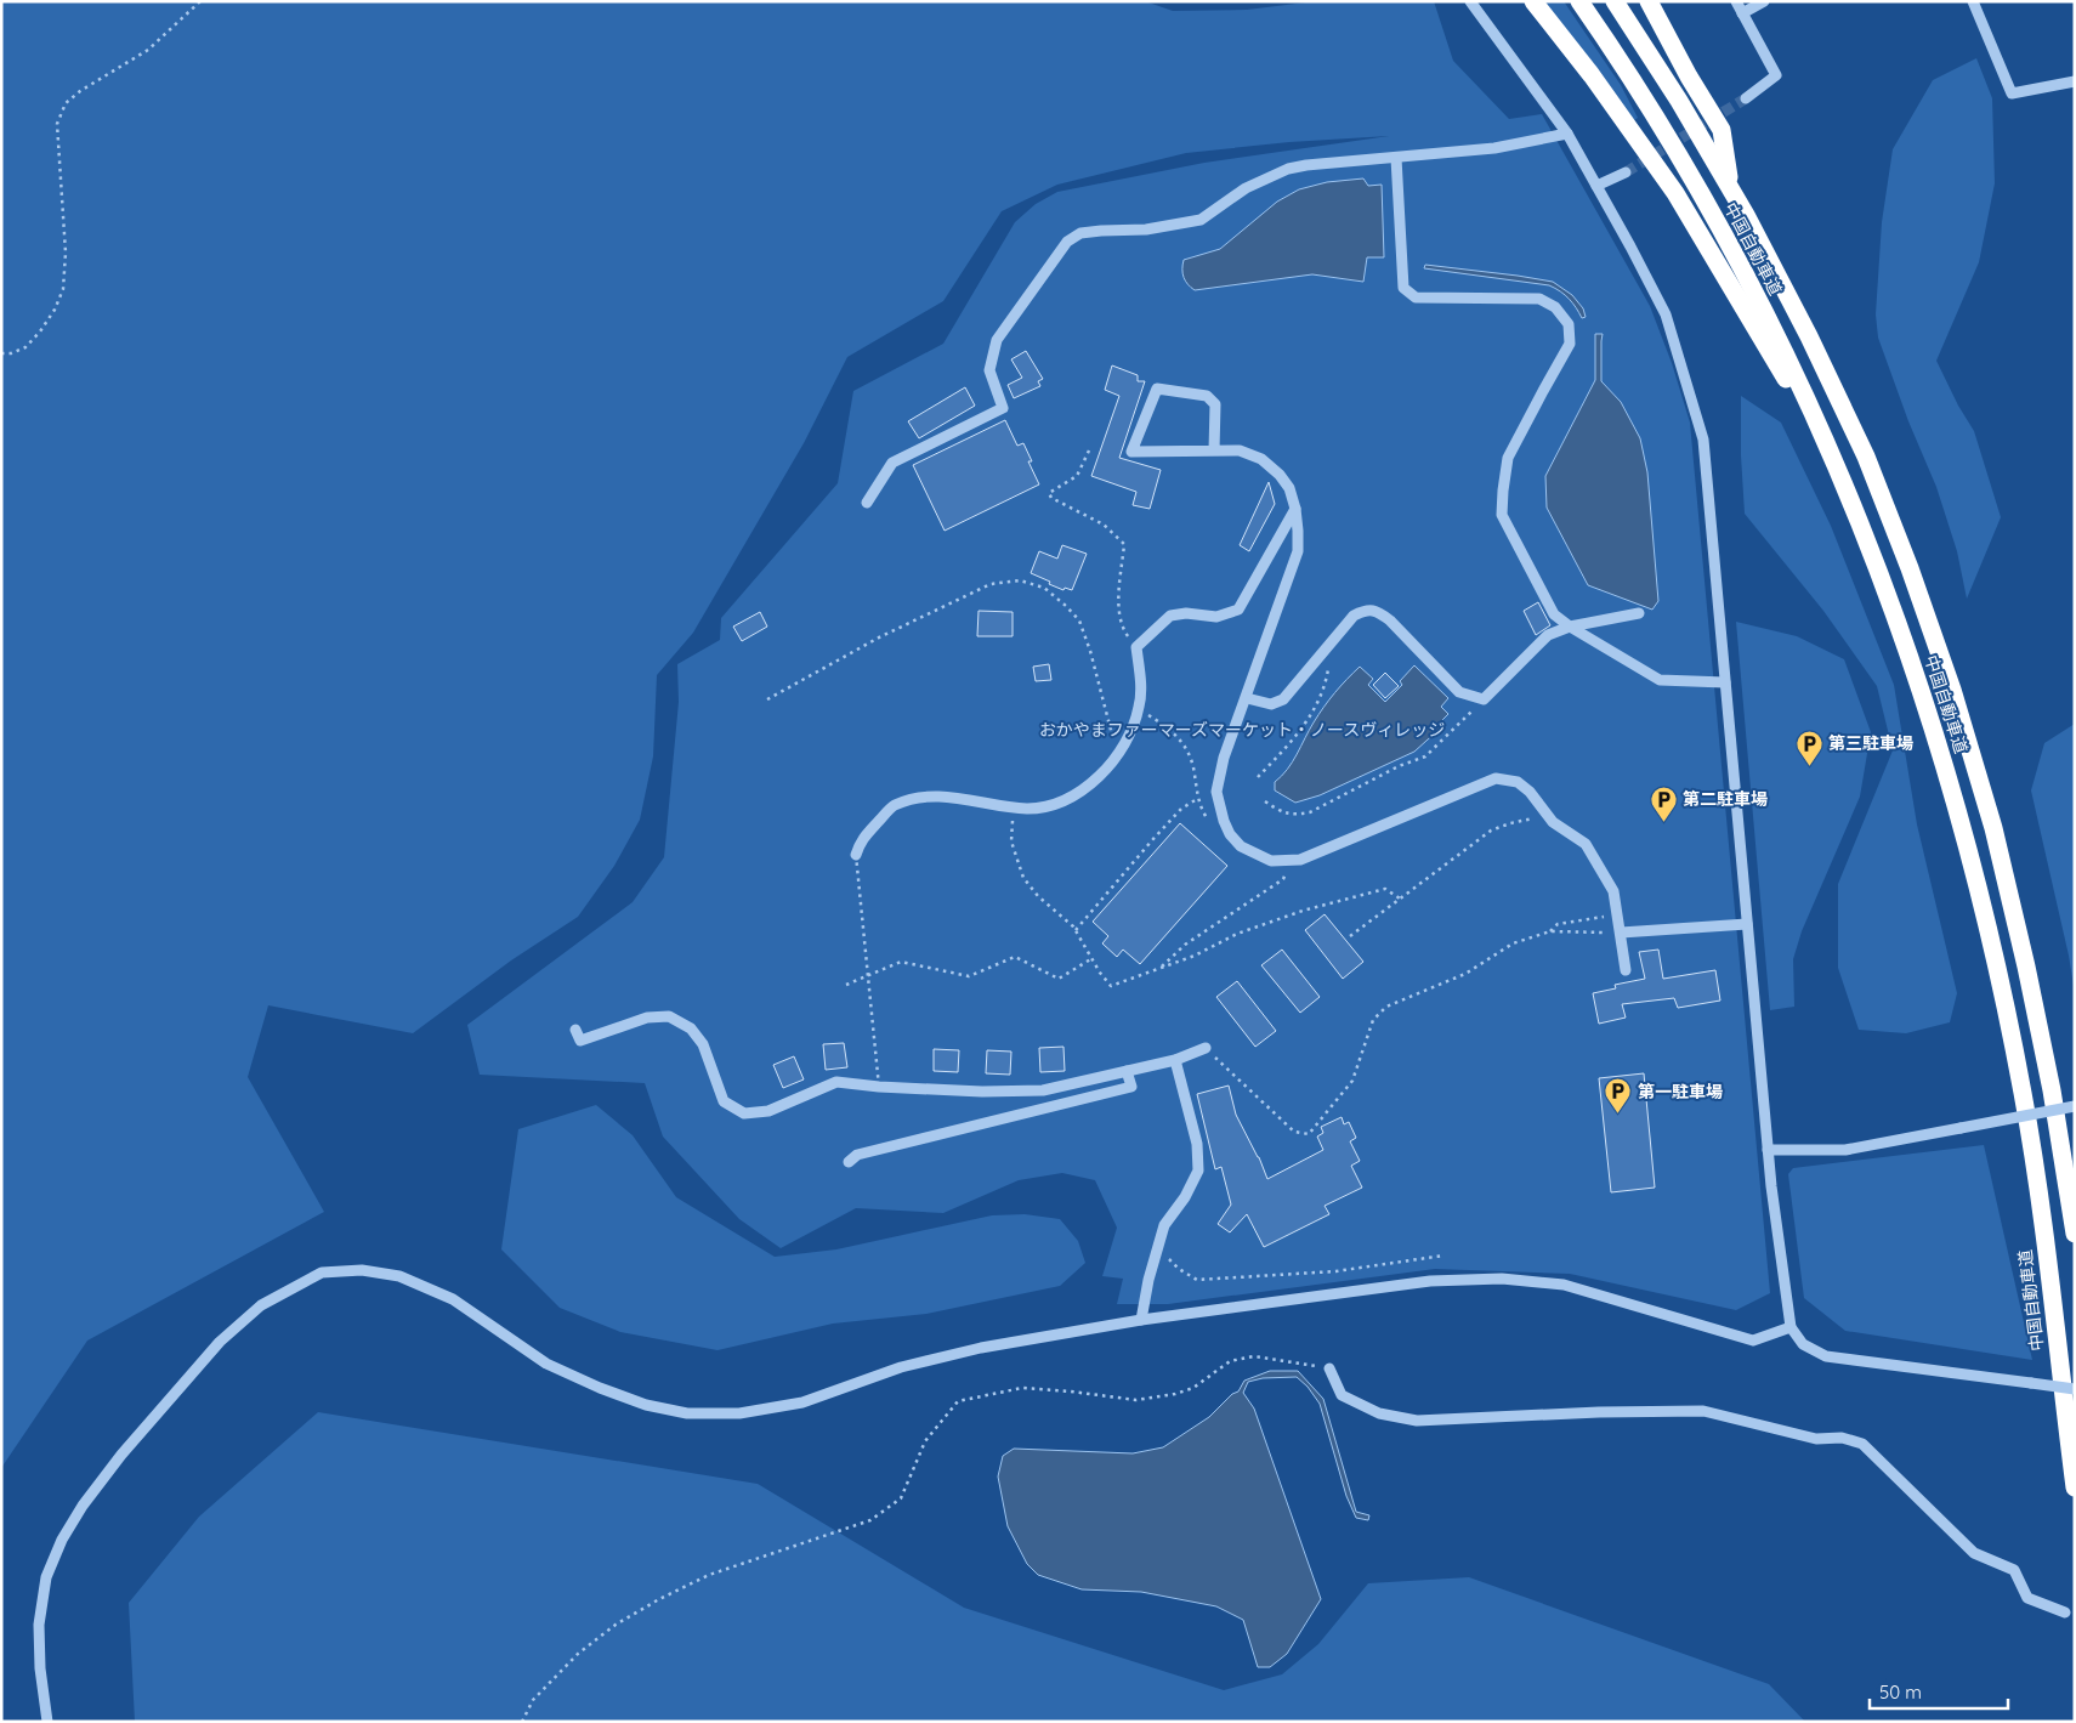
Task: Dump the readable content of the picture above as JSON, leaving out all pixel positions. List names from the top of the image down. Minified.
{"streets":{"highway":["中国自動車道"]},"parks":["おかやまファーマーズマーケット・ノースヴィレッジ"],"places":{"parking":["第三駐車場","第二駐車場","第一駐車場"]},"scale_bar":"50 m"}
